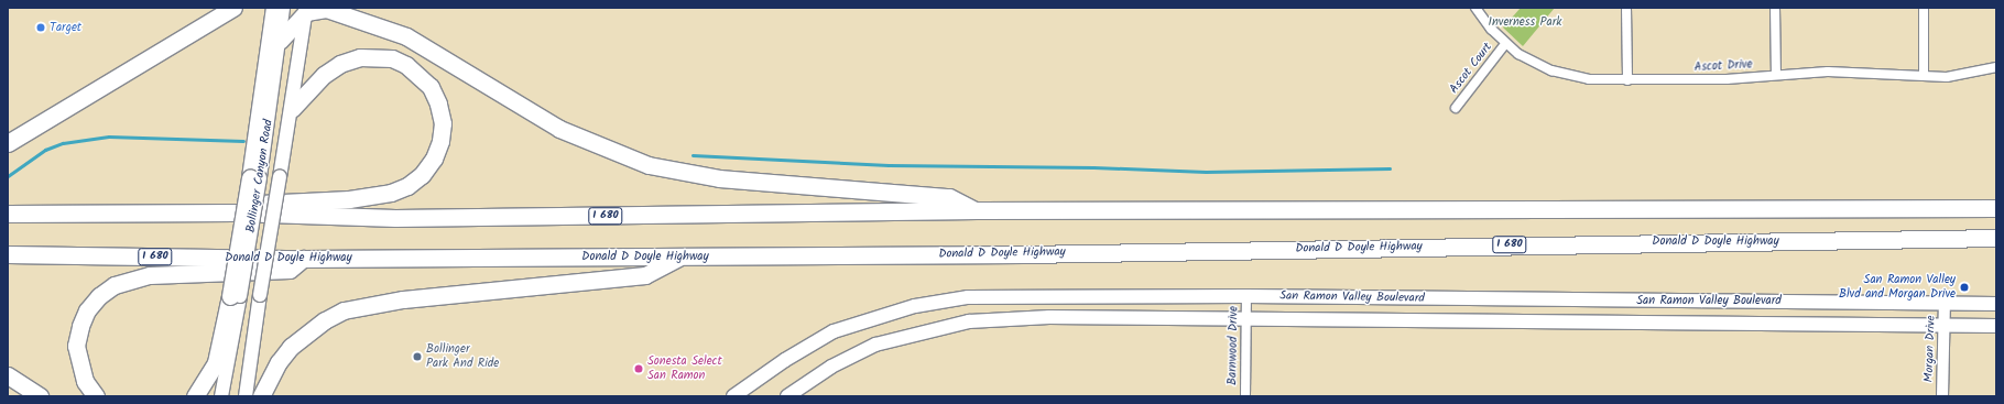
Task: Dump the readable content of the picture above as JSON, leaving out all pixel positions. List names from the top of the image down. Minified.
{"streets":{"highway":["I 680","Donald D Doyle Highway"],"main road":["Bollinger Canyon Road","San Ramon Valley Boulevard"],"street":["Ascot Drive","Ascot Court","Barnwood Drive","Morgan Drive"]},"crossings":[["Ascot Drive","Ascot Court"],["San Ramon Valley Boulevard","Barnwood Drive"],["San Ramon Valley Boulevard","Morgan Drive"]],"parks":["Inverness Park"],"places":["Target","San Ramon Valley Blvd and Morgan Drive","Bollinger Park And Ride","Sonesta Select San Ramon"]}
